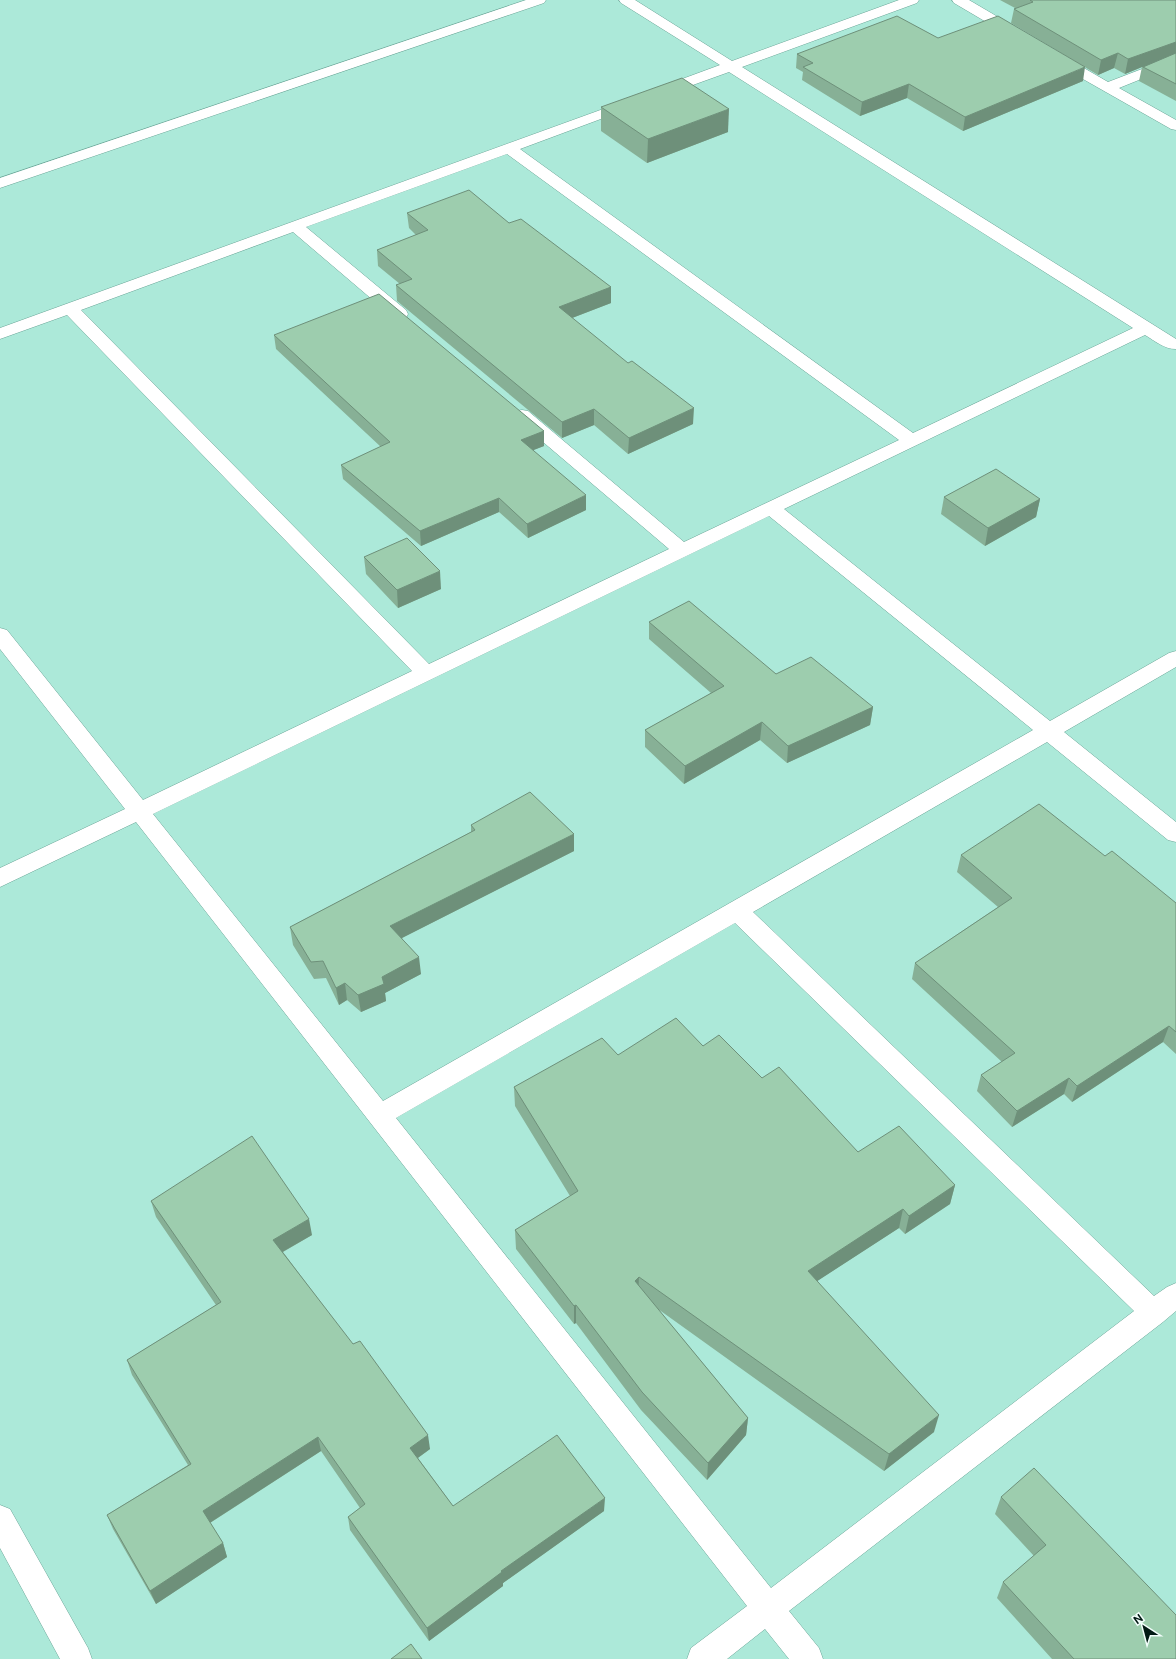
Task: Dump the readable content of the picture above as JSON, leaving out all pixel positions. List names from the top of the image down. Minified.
{"north":"top left"}
